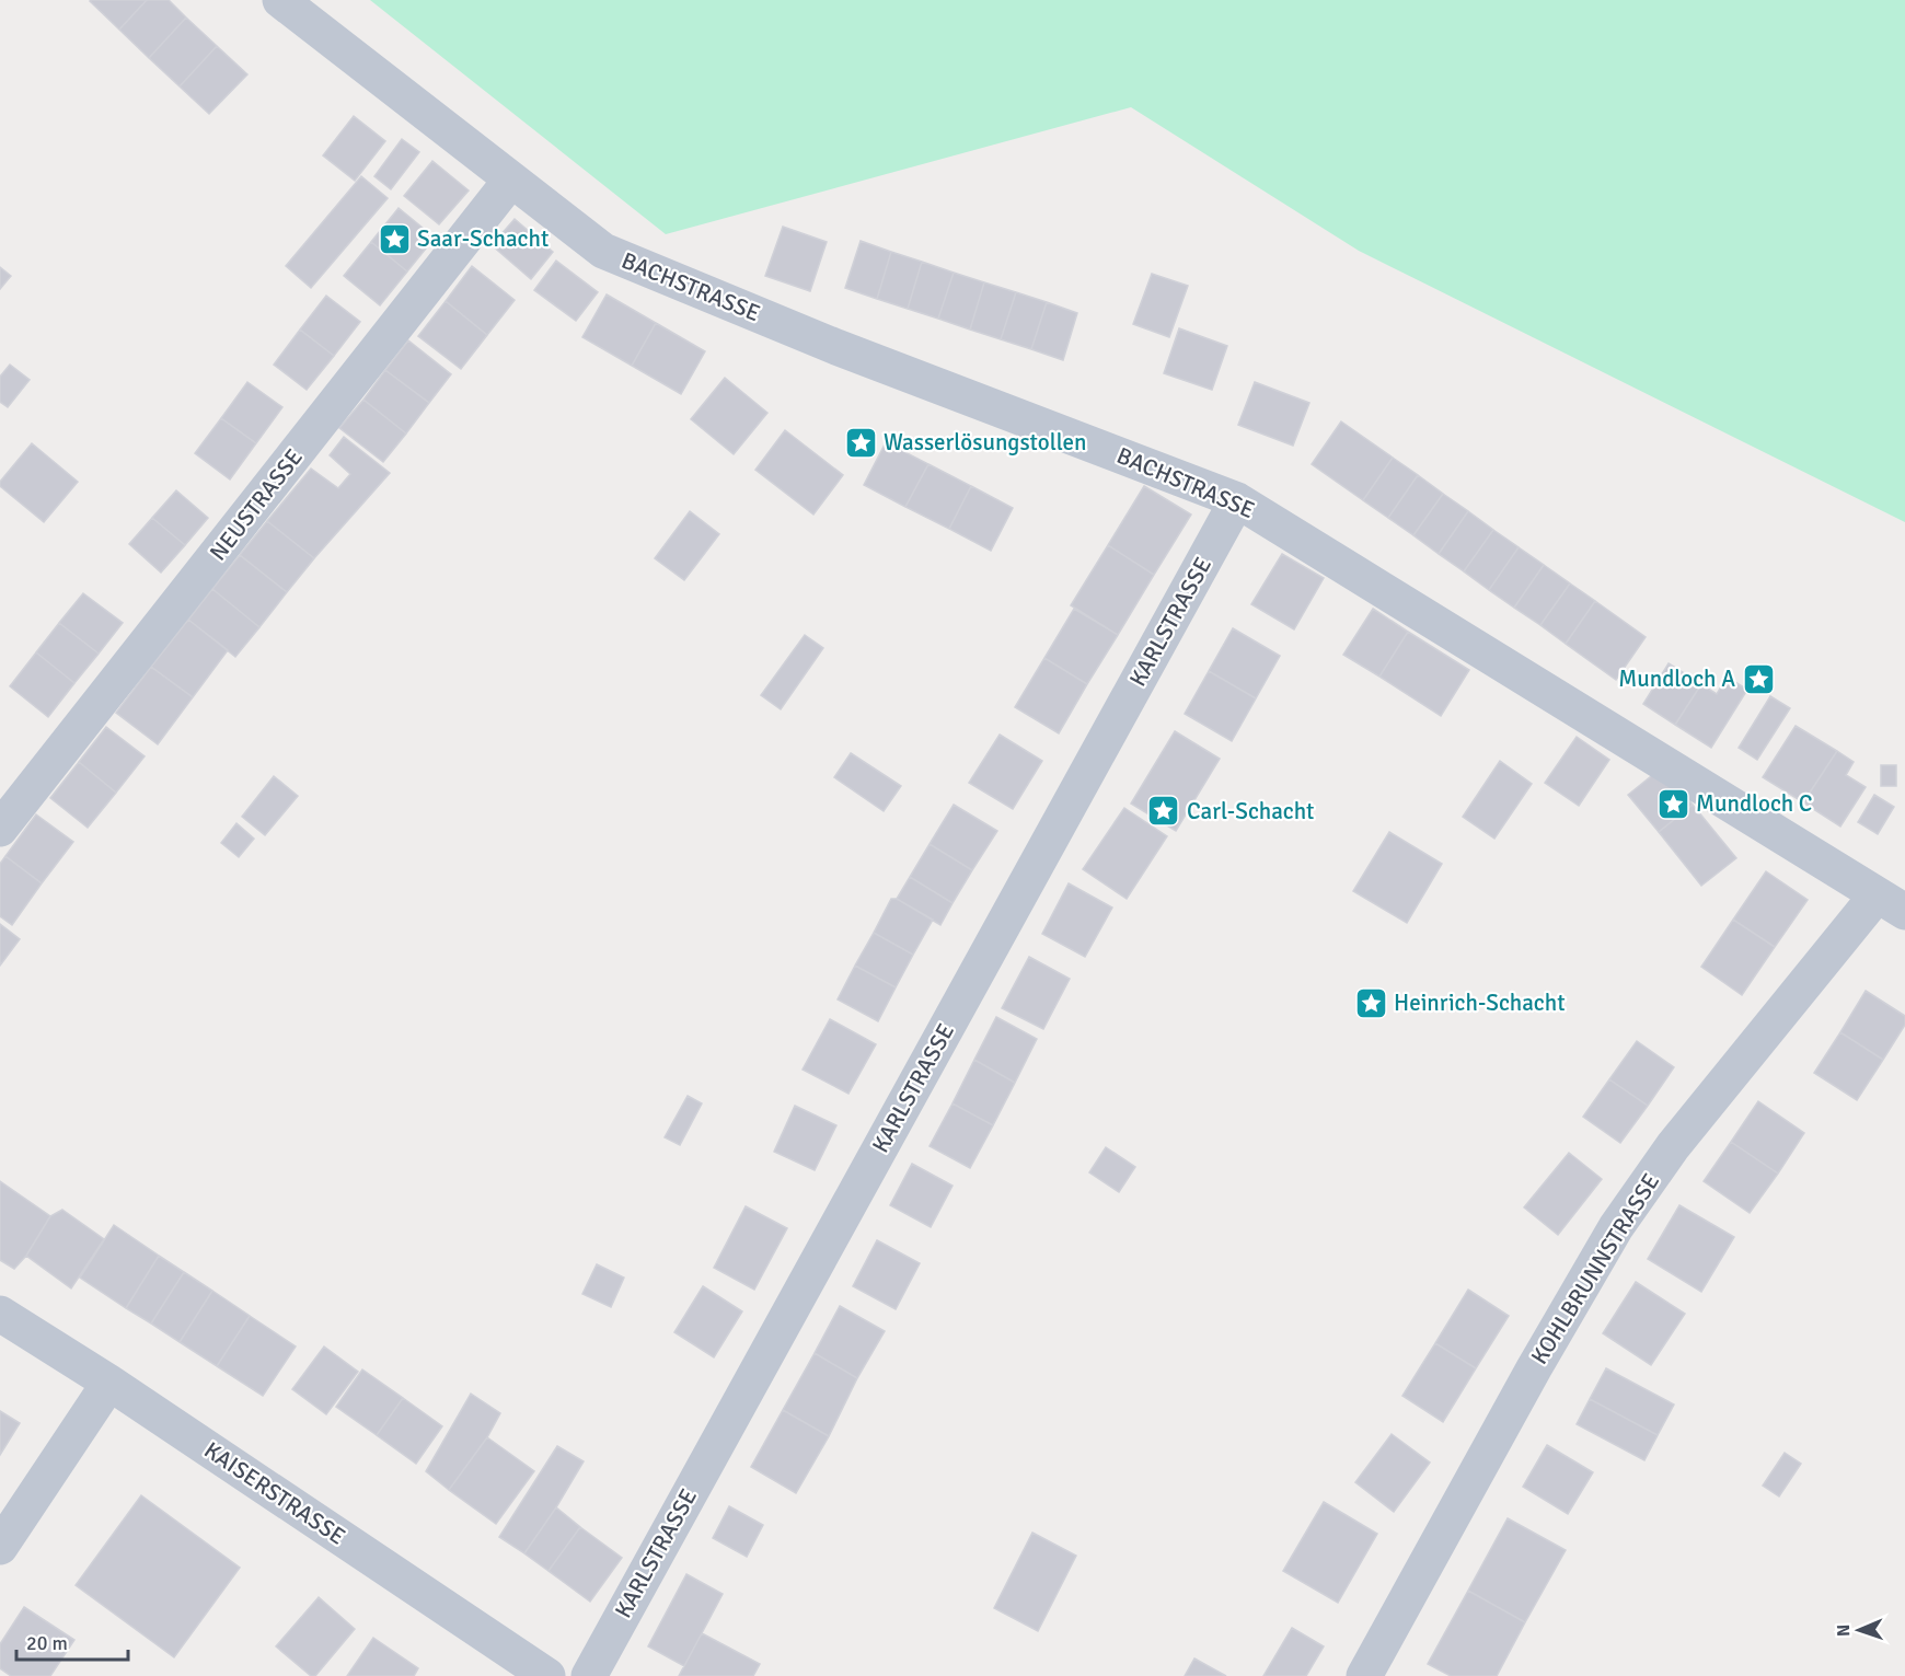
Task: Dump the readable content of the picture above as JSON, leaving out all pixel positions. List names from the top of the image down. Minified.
{"streets":{"street":["BACHSTRASSE","NEUSTRASSE","KARLSTRASSE","KOHLBRUNNSTRASSE","KAISERSTRASSE"]},"crossings":[["BACHSTRASSE","NEUSTRASSE"],["BACHSTRASSE","KARLSTRASSE"],["BACHSTRASSE","KOHLBRUNNSTRASSE"]],"places":{"place":["Saar-Schacht","Wasserlösungstollen","Mundloch A","Mundloch C","Carl-Schacht","Heinrich-Schacht"]},"scale_bar":"20 m","north":"left"}
